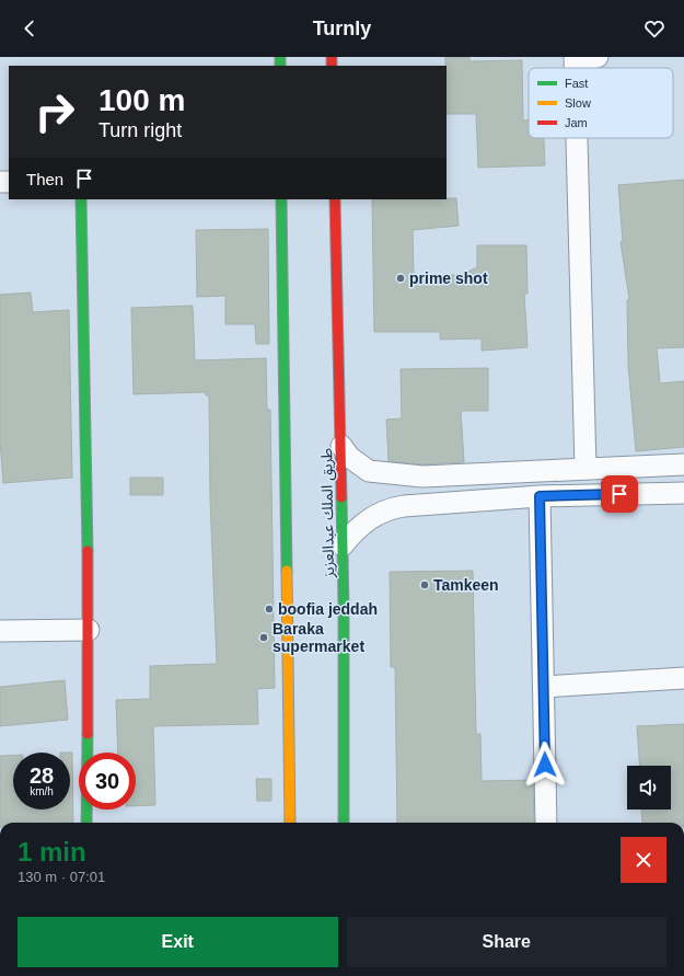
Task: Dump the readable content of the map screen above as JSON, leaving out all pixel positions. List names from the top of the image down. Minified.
{"streets":{"main road":["طريق الملك عبدالعزيز"]},"places":["prime shot","Tamkeen","boofia jeddah","Baraka supermarket"],"legend":["Fast","Slow","Jam"],"page":{"header":"Turnly","turn":["100 m","Turn right"],"then":"Then","speed":"28 km/h","limit":"30","heading":["1 min","130 m · 07:01"],"buttons":["Exit","Share"]}}
